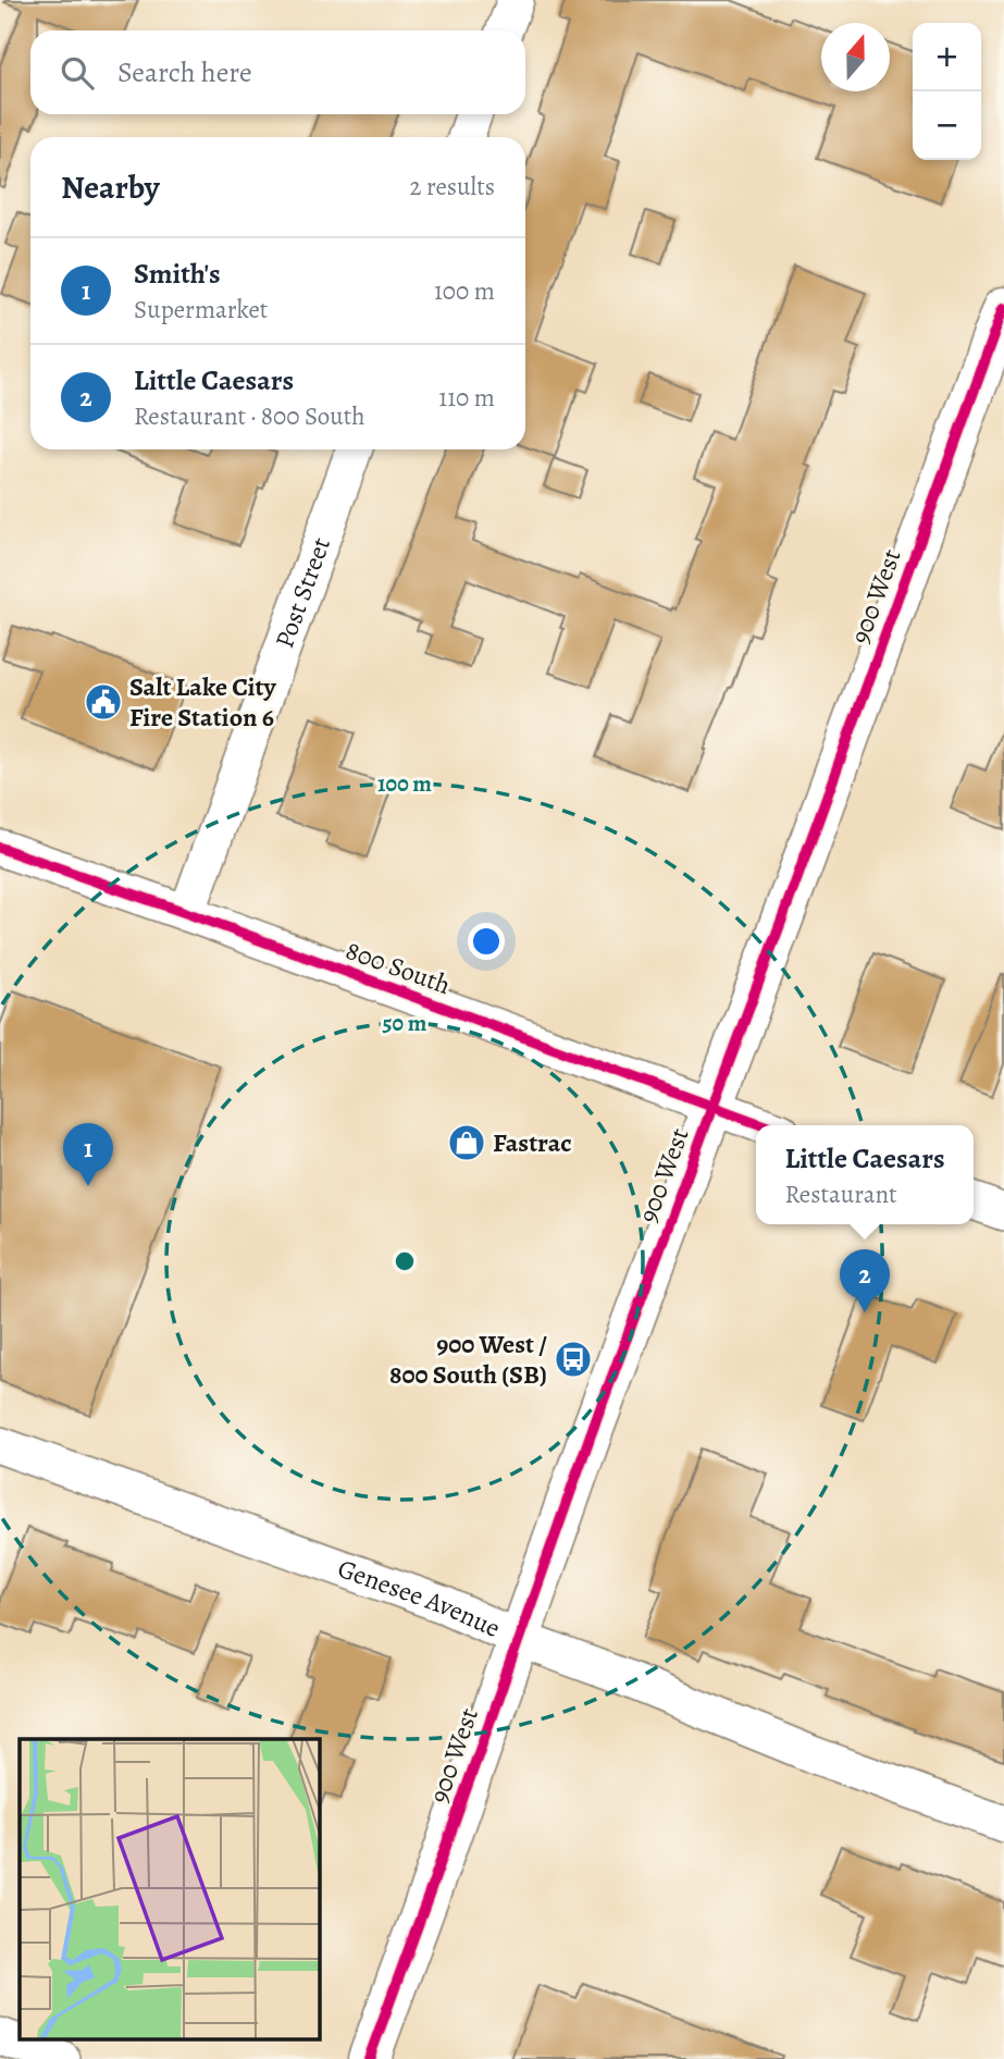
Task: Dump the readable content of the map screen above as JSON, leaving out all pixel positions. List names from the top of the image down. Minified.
{"streets":{"main road":["900 West"],"street":["Post Street","800 South","Genesee Avenue"]},"crossings":[["Post Street","800 South"],["900 West","800 South"],["900 West","Genesee Avenue"]],"places":{"public building":["Salt Lake City Fire Station 6"],"shop":["Fastrac"],"bus stop":["900 West / 800 South (SB)"]},"north":"top","page":{"map_buttons":["+","−"],"search":"Search here","heading":["Nearby","2 results"],"list":[{"mark":"1","name":"Smith's","note":"Supermarket","value":"100 m"},{"mark":"2","name":"Little Caesars","note":"Restaurant · 800 South","value":"110 m"}],"pins":["1","2"],"popup":["Little Caesars","Restaurant"]},"rings":["100 m","50 m"]}
